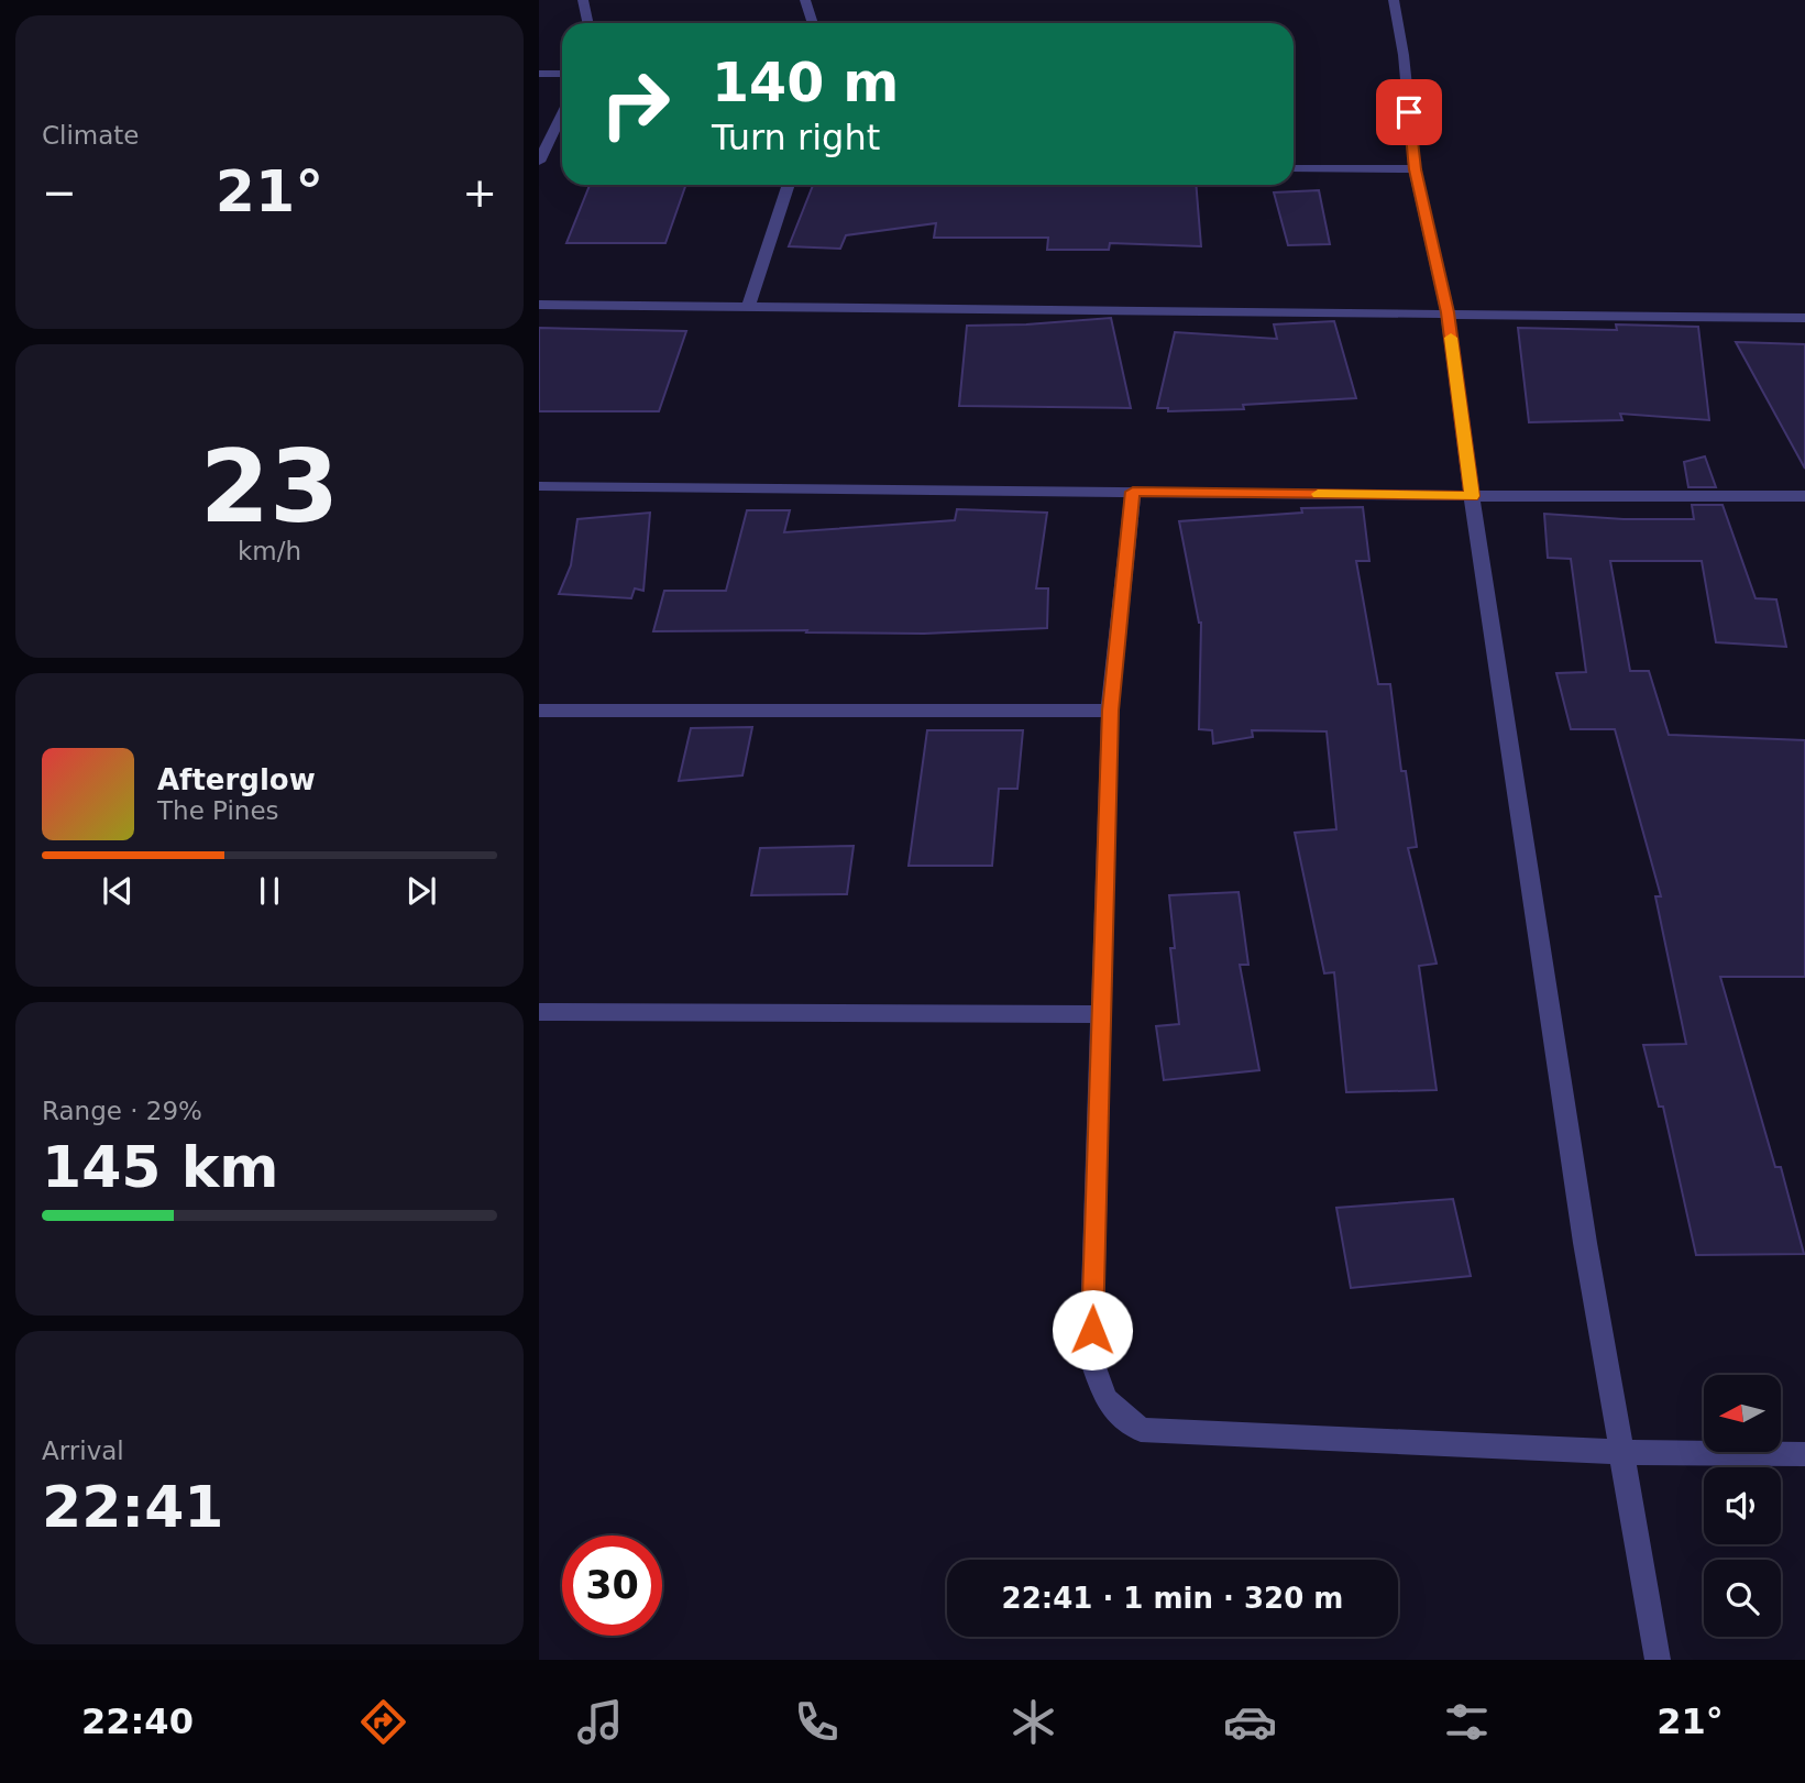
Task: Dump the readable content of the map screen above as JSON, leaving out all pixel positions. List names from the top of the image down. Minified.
{"north":"left","page":{"tile":["Climate",["23","km/h"],["Range · 29%","145 km"],["Arrival","22:41"]],"turn":["140 m","Turn right"],"heat":["−","21°","+"],"song":["Afterglow","The Pines"],"limit":"30","trip":"22:41 · 1 min · 320 m","tabs":["22:40","21°"]}}
